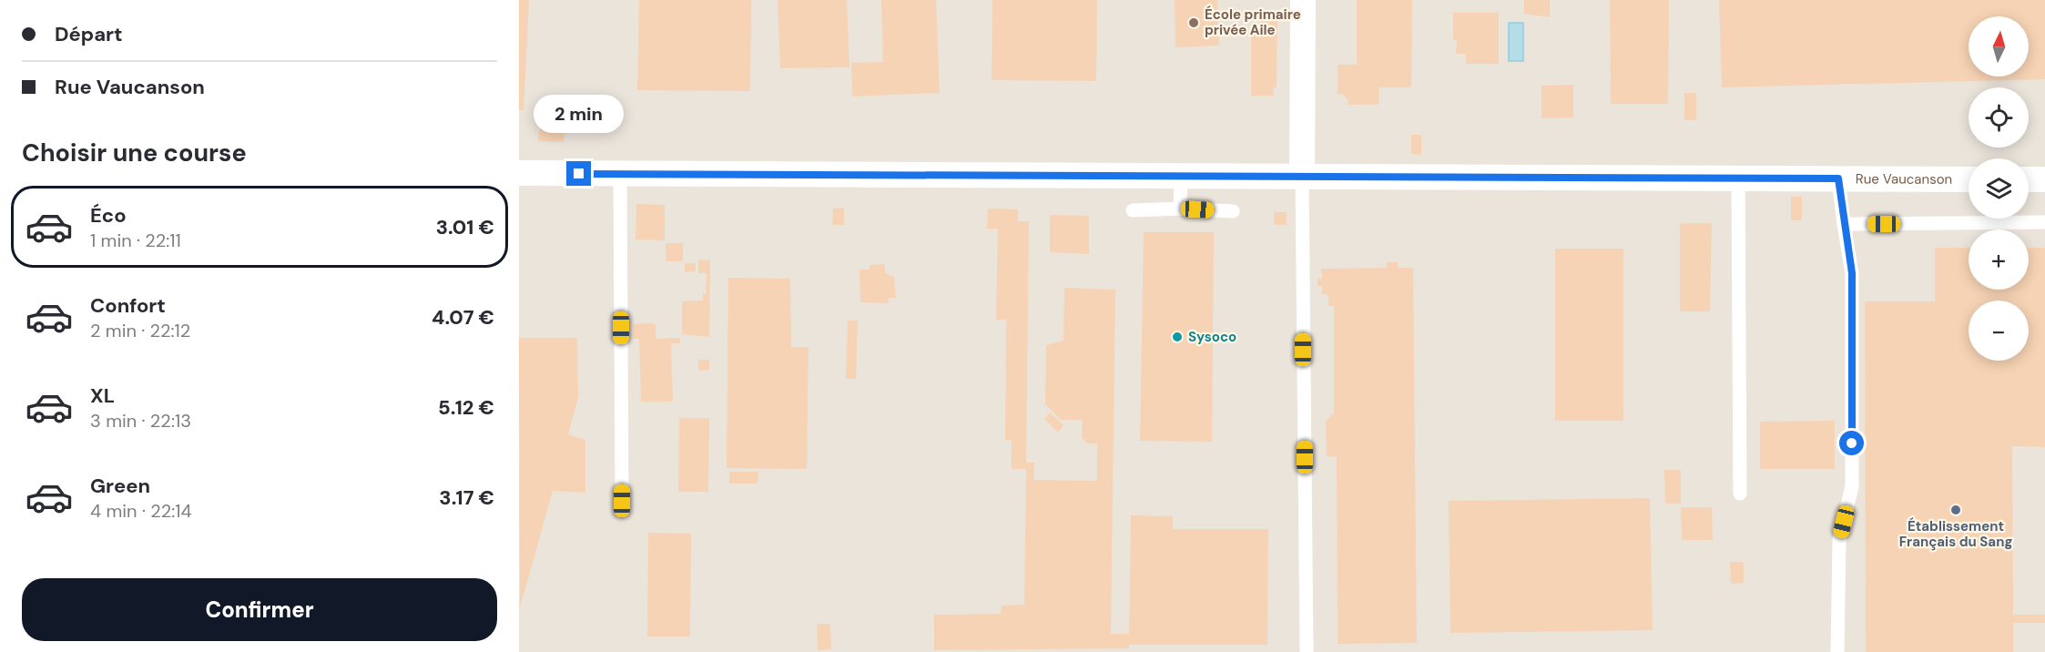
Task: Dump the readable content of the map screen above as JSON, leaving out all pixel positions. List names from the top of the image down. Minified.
{"streets":{"street":["Rue Vaucanson"]},"places":["École primaire privée Aile","Sysoco","Établissement Français du Sang"],"north":"top","page":{"banner":["Départ","Rue Vaucanson"],"map_buttons":["+","−"],"bubble":"2 min","heading":"Choisir une course","list":[{"name":"Éco","note":"1 min · 22:11","value":"3.01 €"},{"name":"Confort","note":"2 min · 22:12","value":"4.07 €"},{"name":"XL","note":"3 min · 22:13","value":"5.12 €"},{"name":"Green","note":"4 min · 22:14","value":"3.17 €"}],"buttons":"Confirmer"}}
